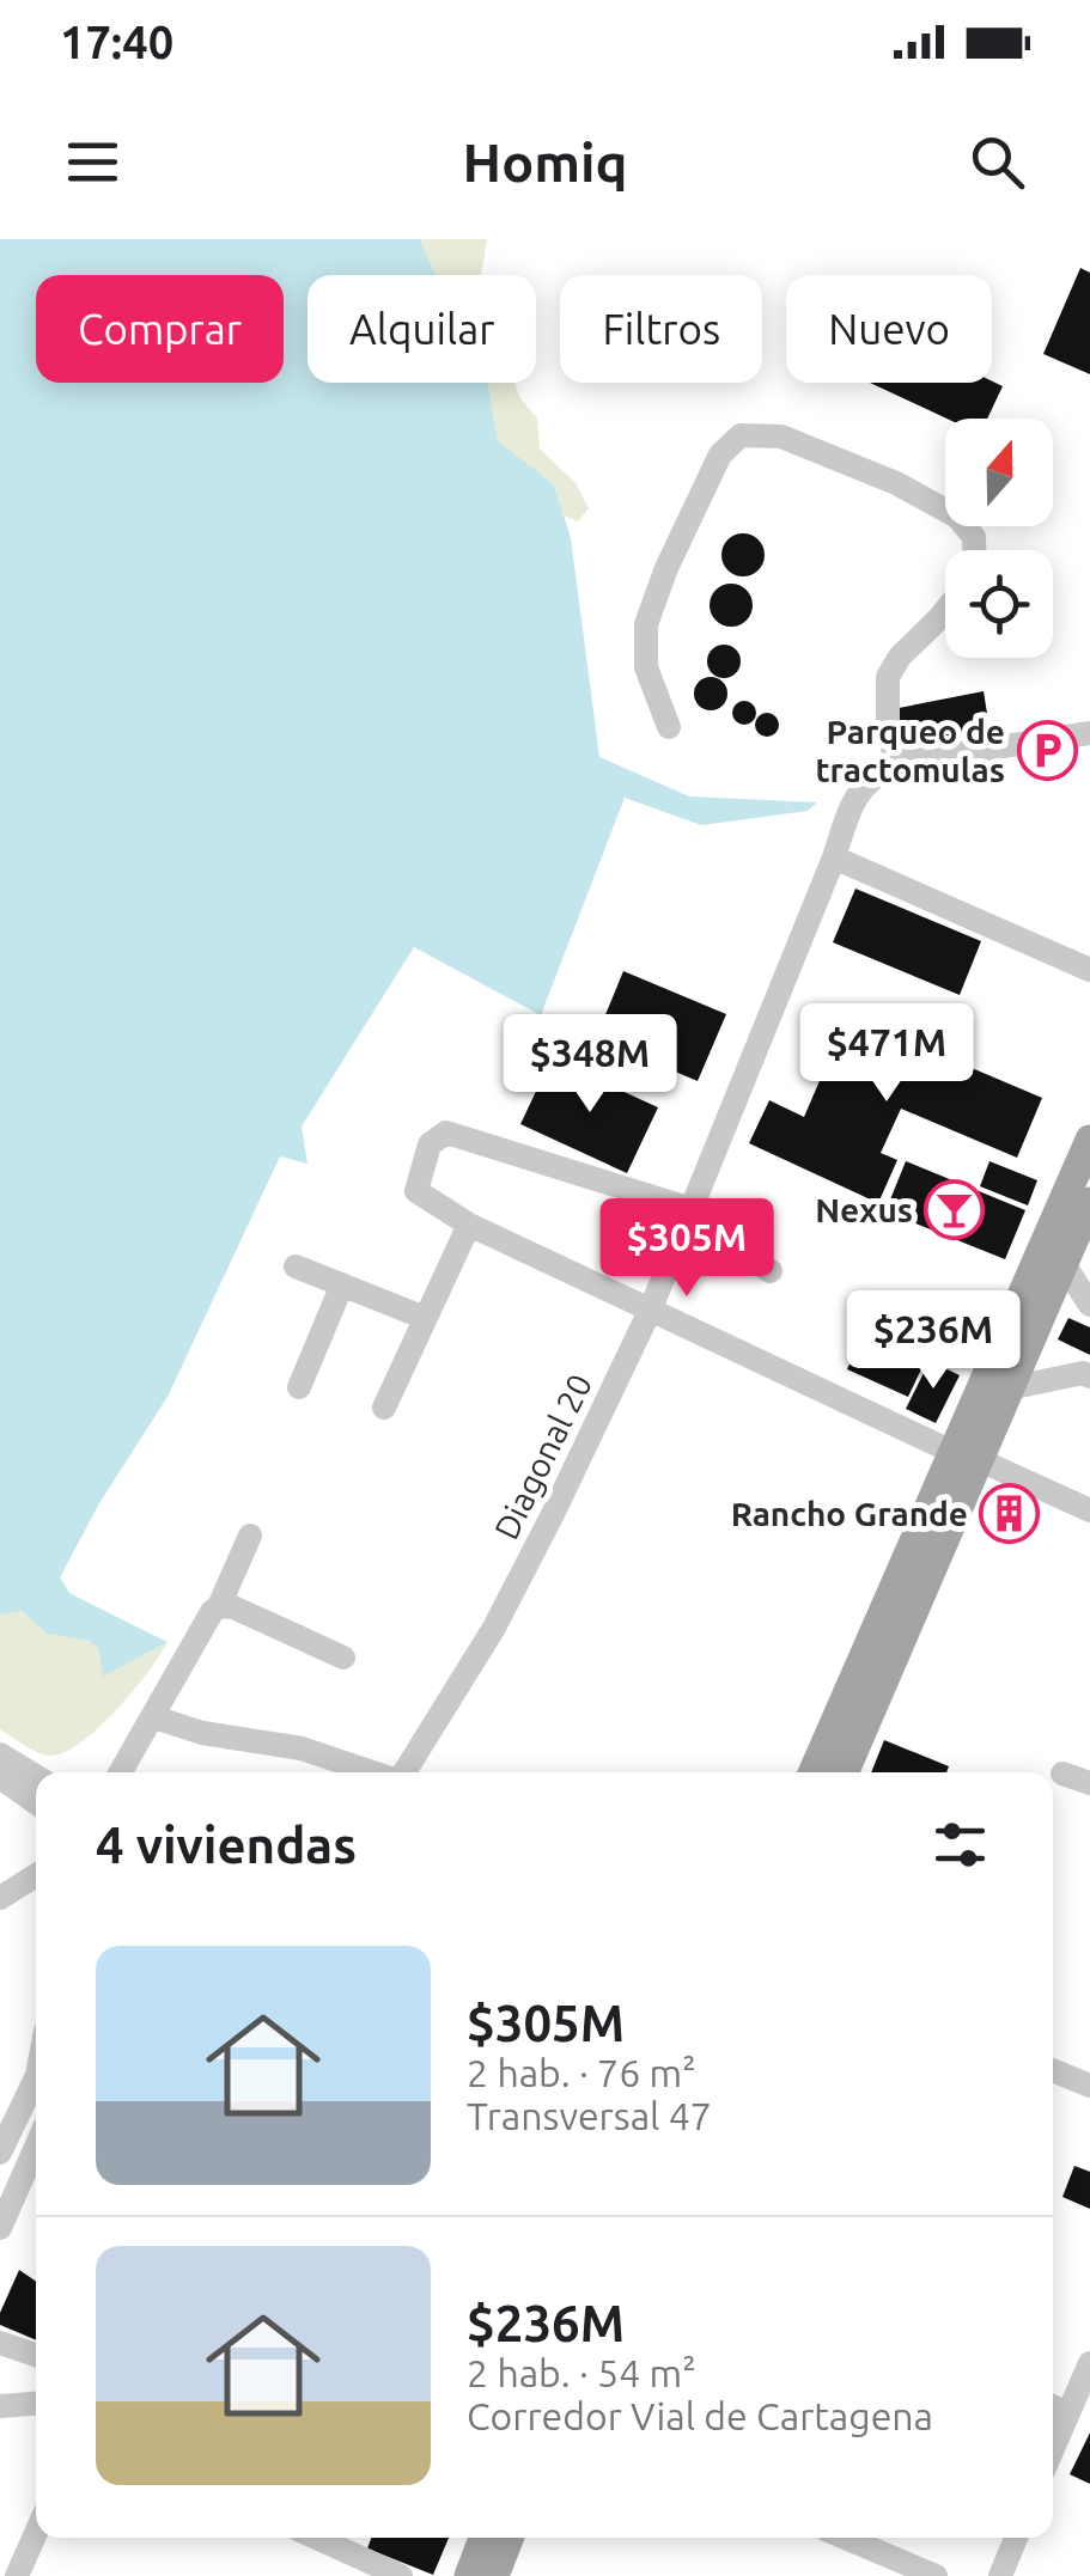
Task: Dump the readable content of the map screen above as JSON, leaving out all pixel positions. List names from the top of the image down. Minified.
{"streets":{"street":["Diagonal 20"]},"places":{"parking":["Parqueo de tractomulas"],"bar":["Nexus"],"building":["Rancho Grande"]},"north":"top","page":{"status":"17:40","header":"Homiq","chip":["Comprar","Alquilar","Filtros","Nuevo"],"price":["$471M","$348M","$305M","$236M"],"heading":"4 viviendas","list":[{"name":"$305M","note":"2 hab. · 76 m² · Transversal 47"},{"name":"$236M","note":"2 hab. · 54 m² · Corredor Vial de Cartagena"}]}}
